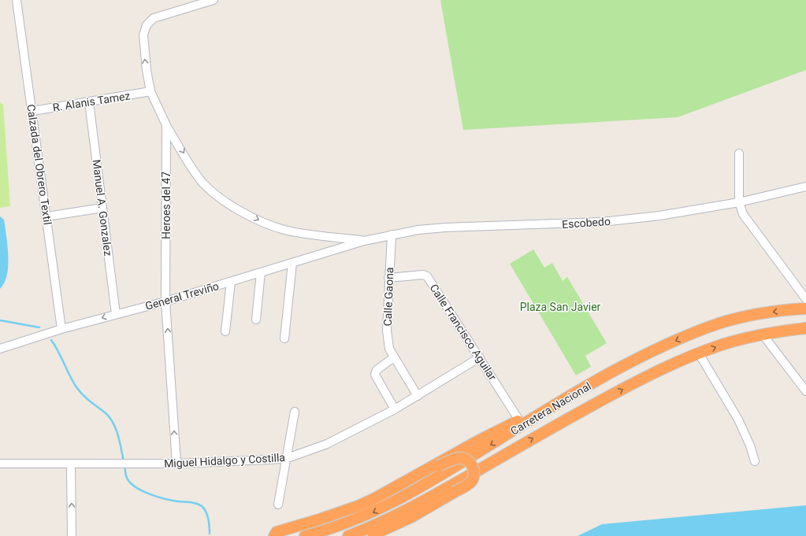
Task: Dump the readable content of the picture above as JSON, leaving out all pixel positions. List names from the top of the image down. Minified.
{"streets":{"highway":["Carretera Nacional"],"street":["R. Alanis Tamez","Calzada del Obrero Textil","Heroes del 47","Manuel A. Gonzalez","Escobedo","General Treviño","Calle Gaona","Calle Francisco Aguilar","Miguel Hidalgo y Costilla"]},"crossings":[["R. Alanis Tamez","Calzada del Obrero Textil"],["R. Alanis Tamez","Heroes del 47"],["R. Alanis Tamez","Manuel A. Gonzalez"],["Calzada del Obrero Textil","General Treviño"],["Heroes del 47","General Treviño"],["Heroes del 47","Miguel Hidalgo y Costilla"],["Manuel A. Gonzalez","General Treviño"],["Escobedo","General Treviño"],["Escobedo","Calle Gaona"],["Calle Gaona","Calle Francisco Aguilar"],["Calle Gaona","Miguel Hidalgo y Costilla"],["Calle Francisco Aguilar","Miguel Hidalgo y Costilla"]],"one_way":["Heroes del 47"],"parks":["Plaza San Javier"]}
